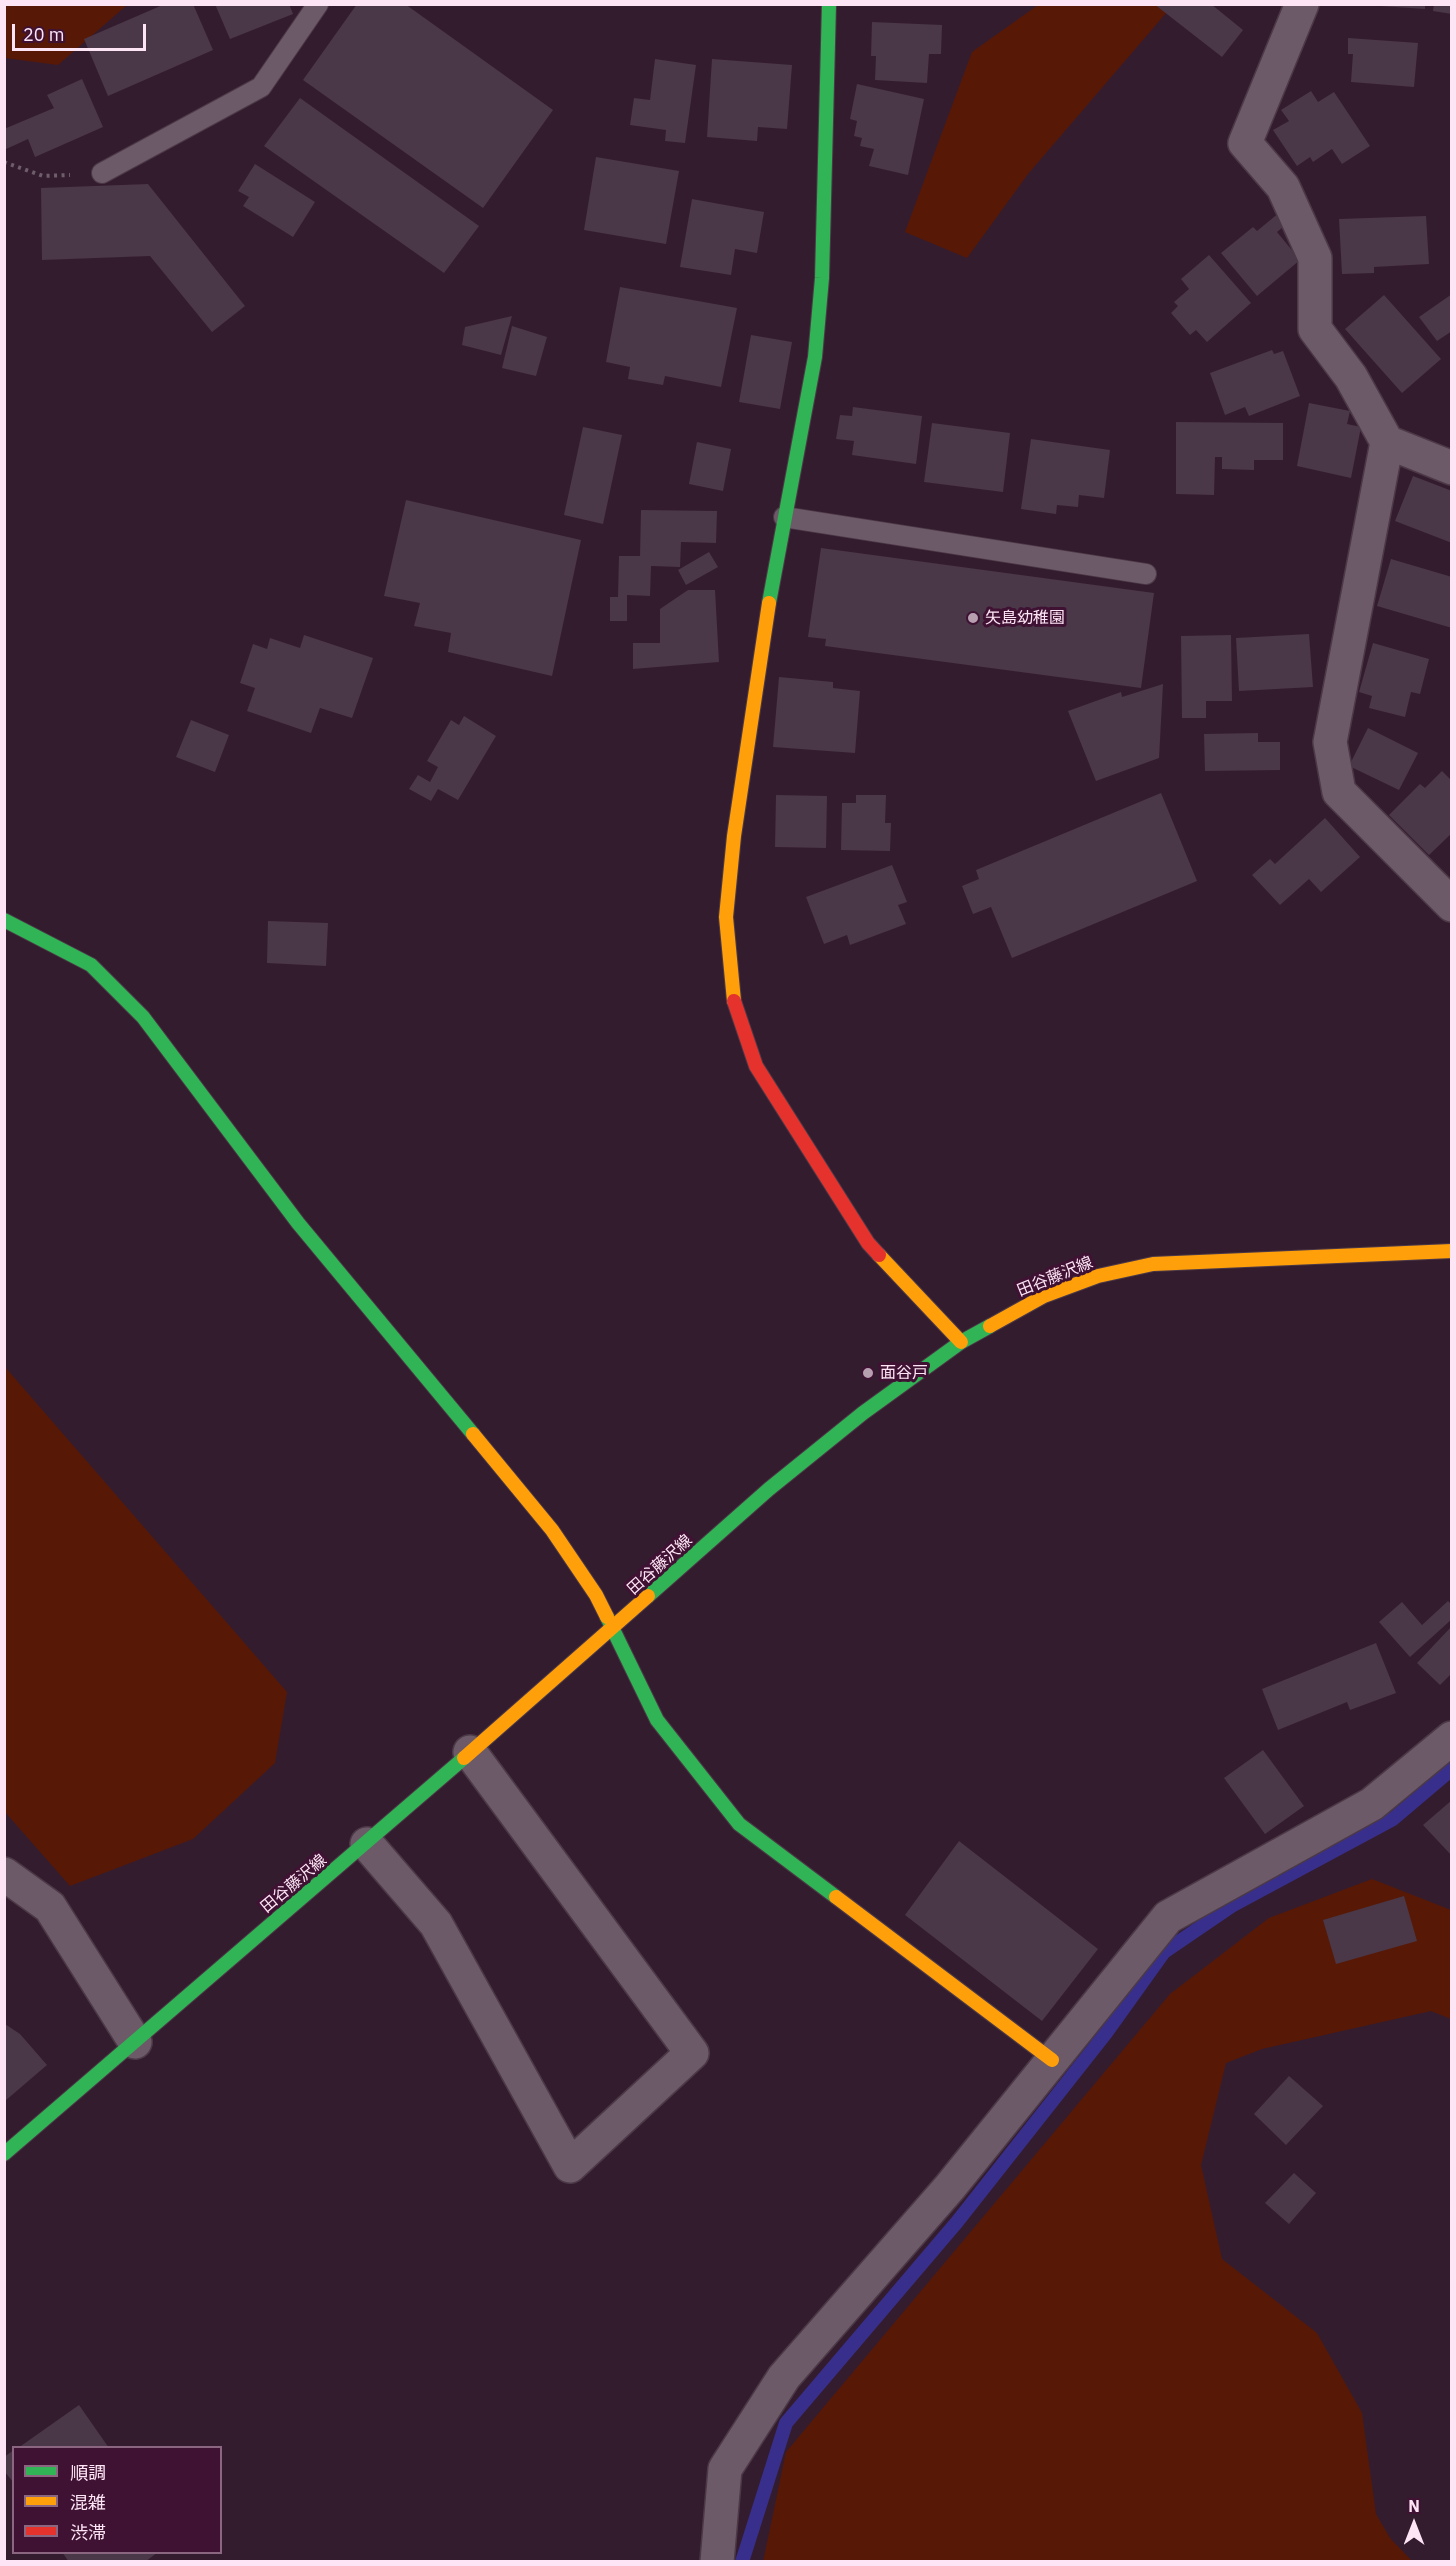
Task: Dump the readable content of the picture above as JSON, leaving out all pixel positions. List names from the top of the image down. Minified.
{"streets":{"street":["田谷藤沢線"]},"places":["矢島幼稚園","面谷戸"],"legend":["順調","混雑","渋滞"],"scale_bar":"20 m","north":"top"}
